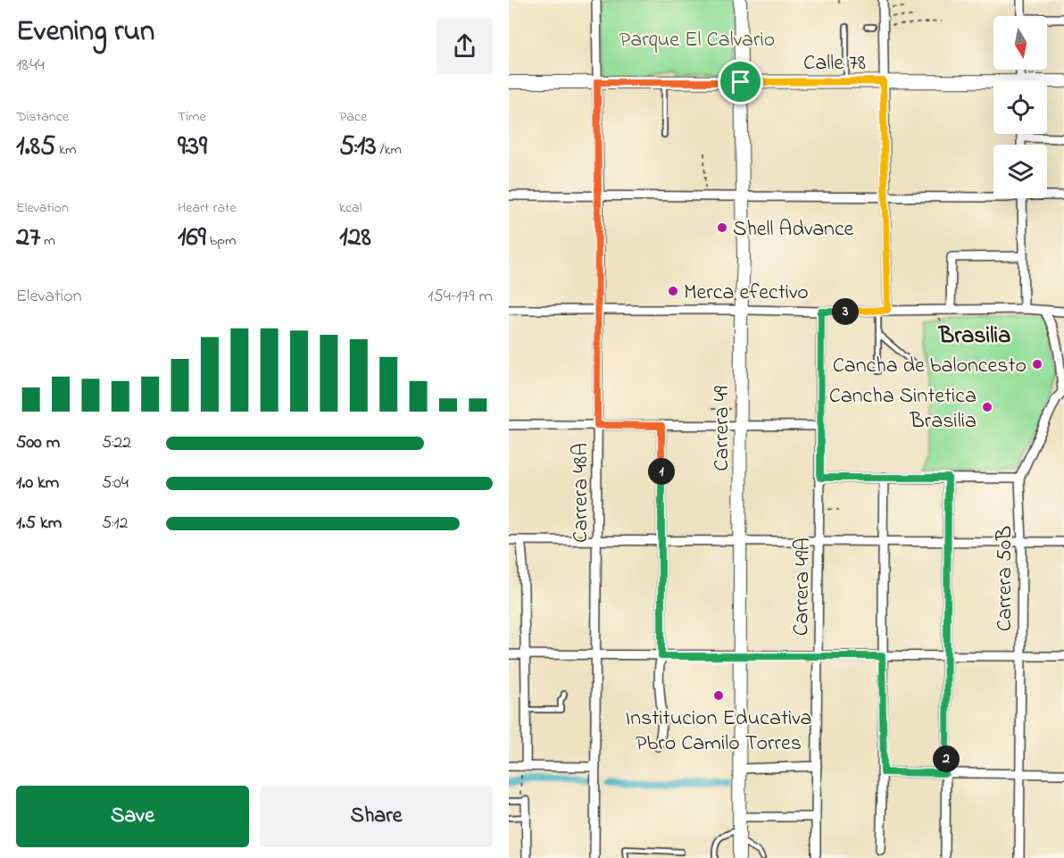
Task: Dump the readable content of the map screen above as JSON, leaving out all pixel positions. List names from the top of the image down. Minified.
{"streets":{"street":["Calle 78","Carrera 49","Carrera 48A","Carrera 50B","Carrera 49A"]},"crossings":[["Calle 78","Carrera 49"],["Calle 78","Carrera 48A"]],"districts":["Brasilia"],"parks":["Parque El Calvario"],"places":["Shell Advance","Merca efectivo","Cancha de baloncesto","Cancha Sintetica Brasilia","Institucion Educativa Pbro Camilo Torres"],"north":"bottom","page":{"heading":["Evening run","18:44"],"stats":[["Distance","1.85 km"],["Time","9:39"],["Pace","5:13 /km"],["Elevation","27 m"],["Heart rate","169 bpm"],["kcal","128"]],"chart":["Elevation","154–179 m"],"pins":["3","1","2"],"list":[{"name":"500 m","note":"5:22"},{"name":"1.0 km","note":"5:04"},{"name":"1.5 km","note":"5:12"}],"buttons":["Save","Share"]}}
